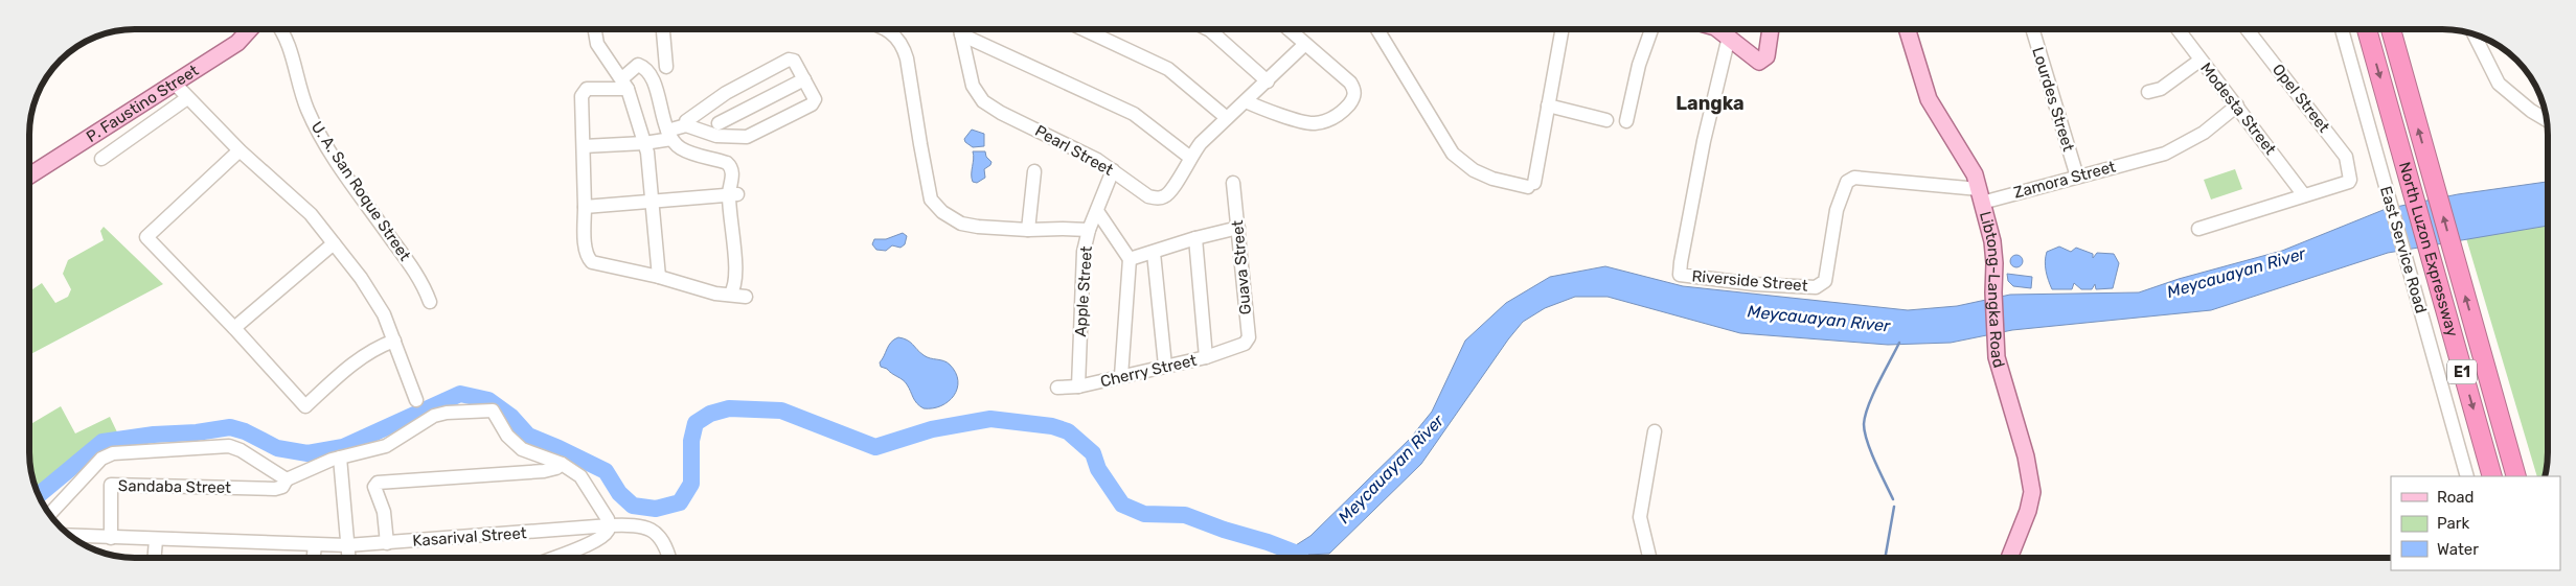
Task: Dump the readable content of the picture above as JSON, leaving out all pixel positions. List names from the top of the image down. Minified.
{"streets":{"highway":["North Luzon Expressway","E1"],"main road":["P. Faustino Street","Libtong-Langka Road"],"street":["Opel Street","Lourdes Street","Modesta Street","Pearl Street","Zamora Street","U. A. San Roque Street","East Service Road","Guava Street","Riverside Street","Apple Street","Cherry Street","Sandaba Street","Kasarival Street"]},"crossings":[["Opel Street","Modesta Street"],["Lourdes Street","Zamora Street"],["Modesta Street","Zamora Street"],["Pearl Street","Apple Street"],["Zamora Street","Riverside Street"],["Zamora Street","Libtong-Langka Road"],["Guava Street","Cherry Street"],["Riverside Street","Libtong-Langka Road"],["Apple Street","Cherry Street"],["Sandaba Street","Kasarival Street"]],"districts":["Langka"],"water":["Meycauayan River"],"legend":["Road","Park","Water"]}
